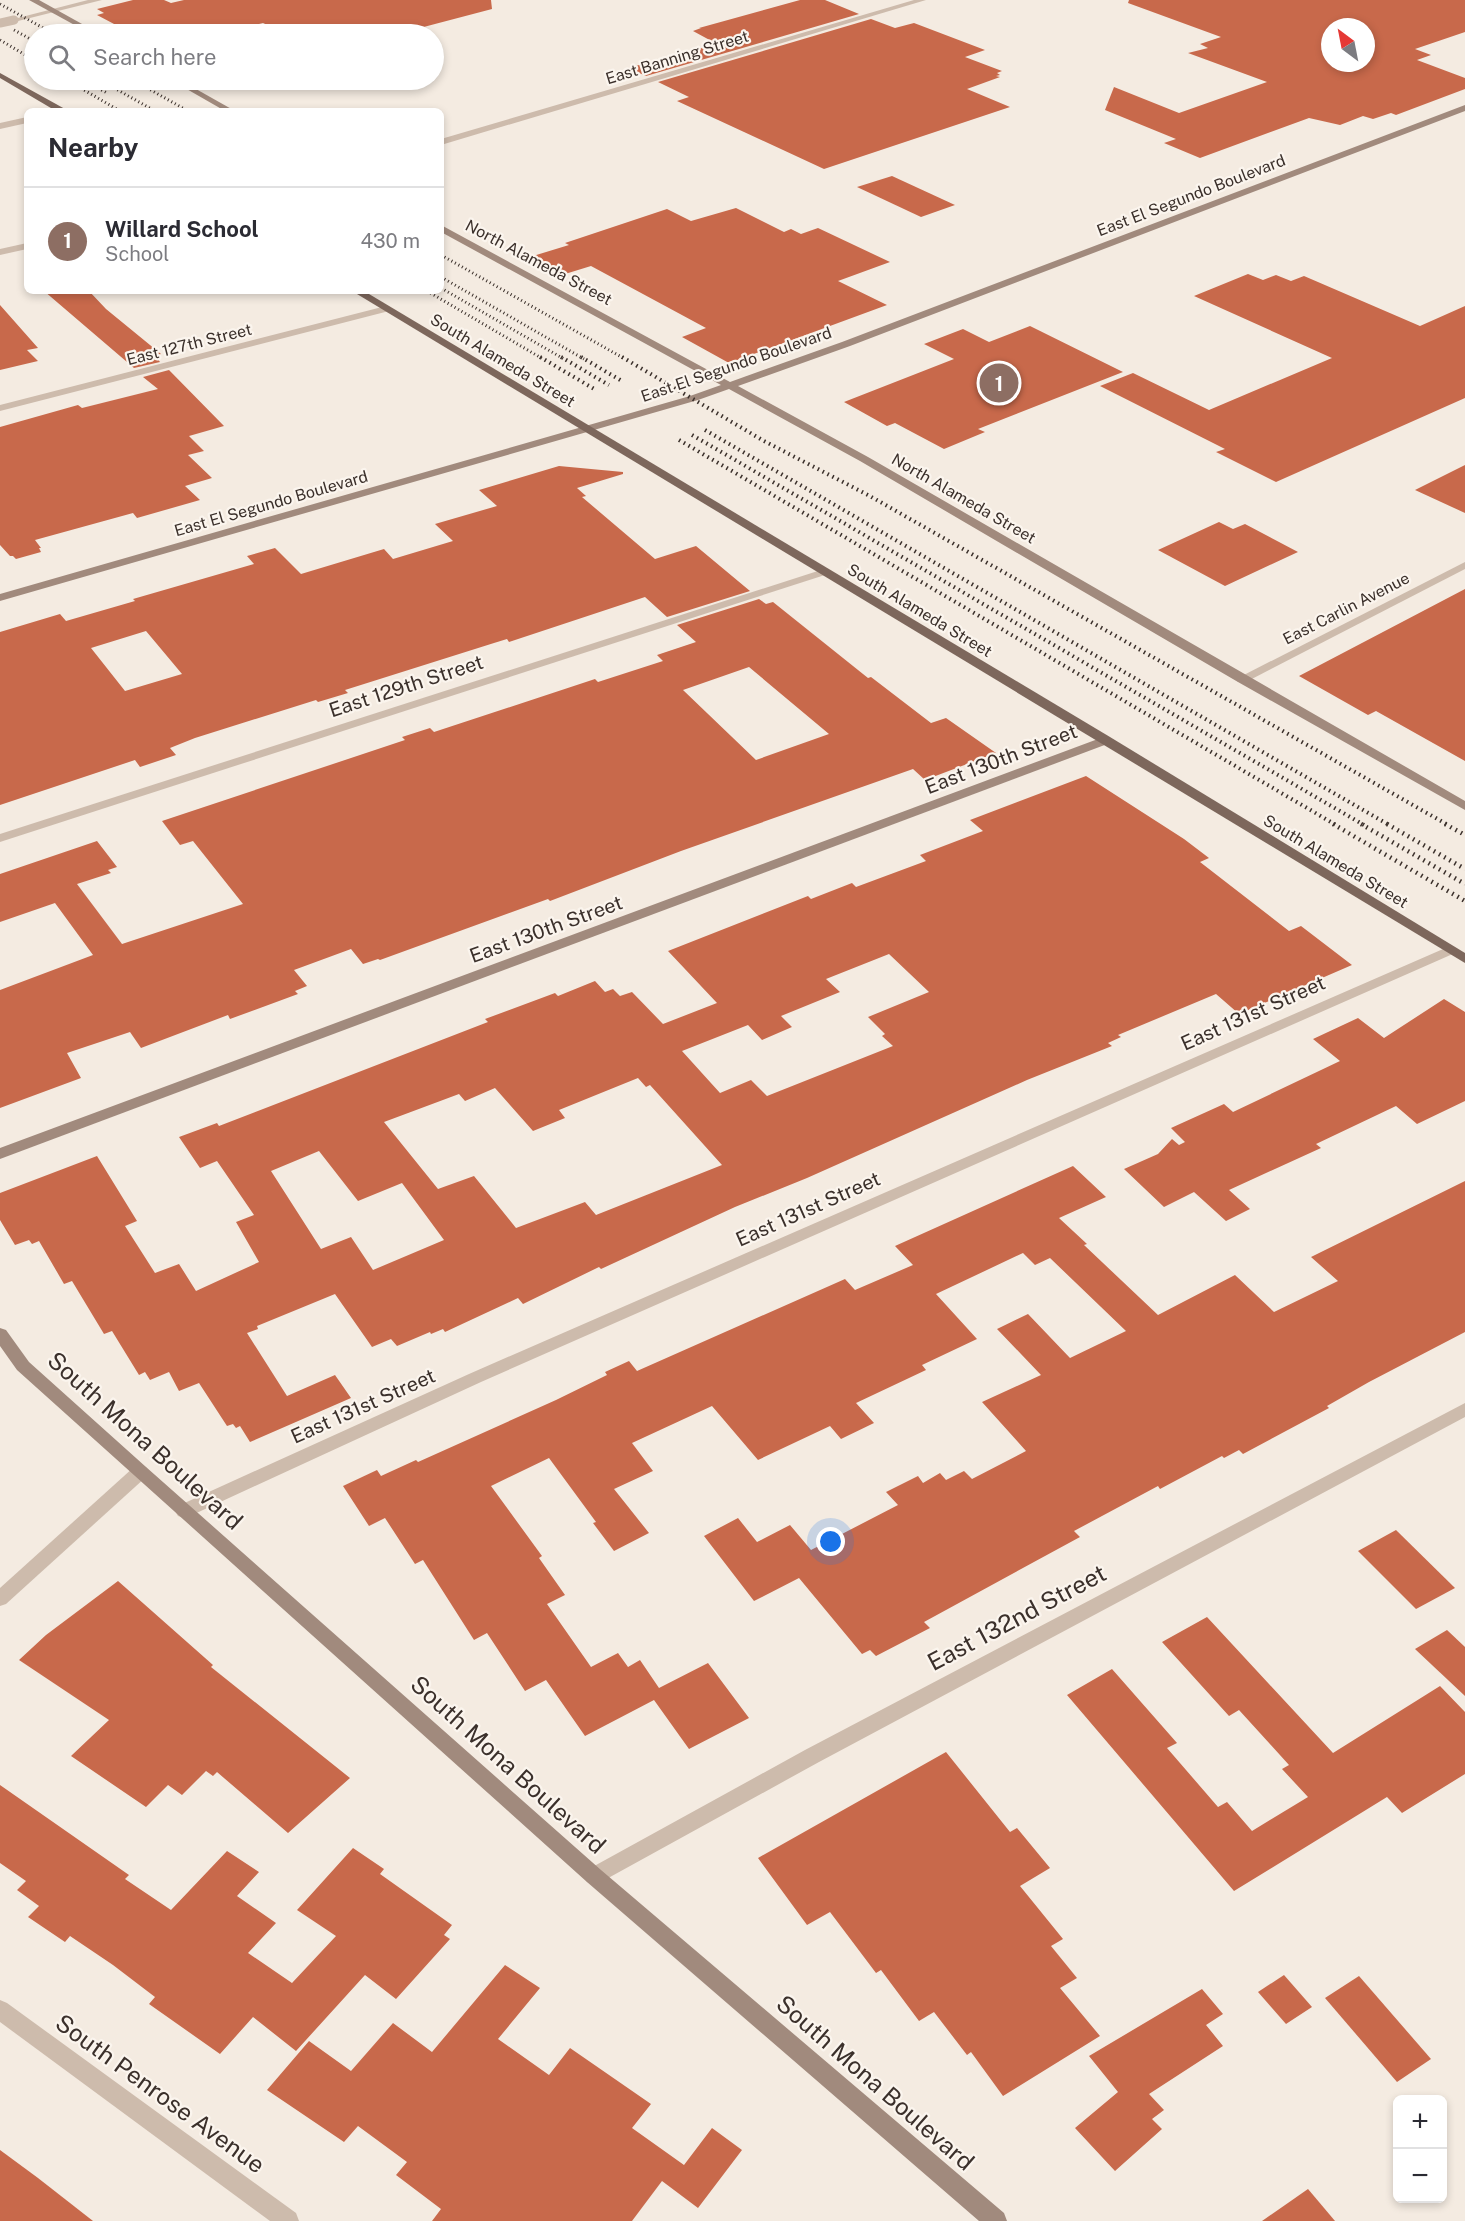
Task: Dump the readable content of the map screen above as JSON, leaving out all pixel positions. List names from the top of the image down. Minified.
{"streets":{"main road":["South Alameda Street"],"street":["East Banning Street","East El Segundo Boulevard","North Alameda Street","East 127th Street","East Carlin Avenue","East 129th Street","East 130th Street","East 131st Street","South Mona Boulevard","East 132nd Street","South Penrose Avenue"]},"crossings":[["East El Segundo Boulevard","North Alameda Street"],["East El Segundo Boulevard","South Alameda Street"],["North Alameda Street","East Carlin Avenue"],["East 127th Street","South Alameda Street"],["South Alameda Street","East 129th Street"],["South Alameda Street","East 130th Street"],["South Alameda Street","East 131st Street"],["East 131st Street","South Mona Boulevard"],["South Mona Boulevard","East 132nd Street"]],"north":"top left","page":{"search":"Search here","heading":"Nearby","list":[{"mark":"1","name":"Willard School","note":"School","value":"430 m"}],"pins":"1","map_buttons":["+","−"]}}
